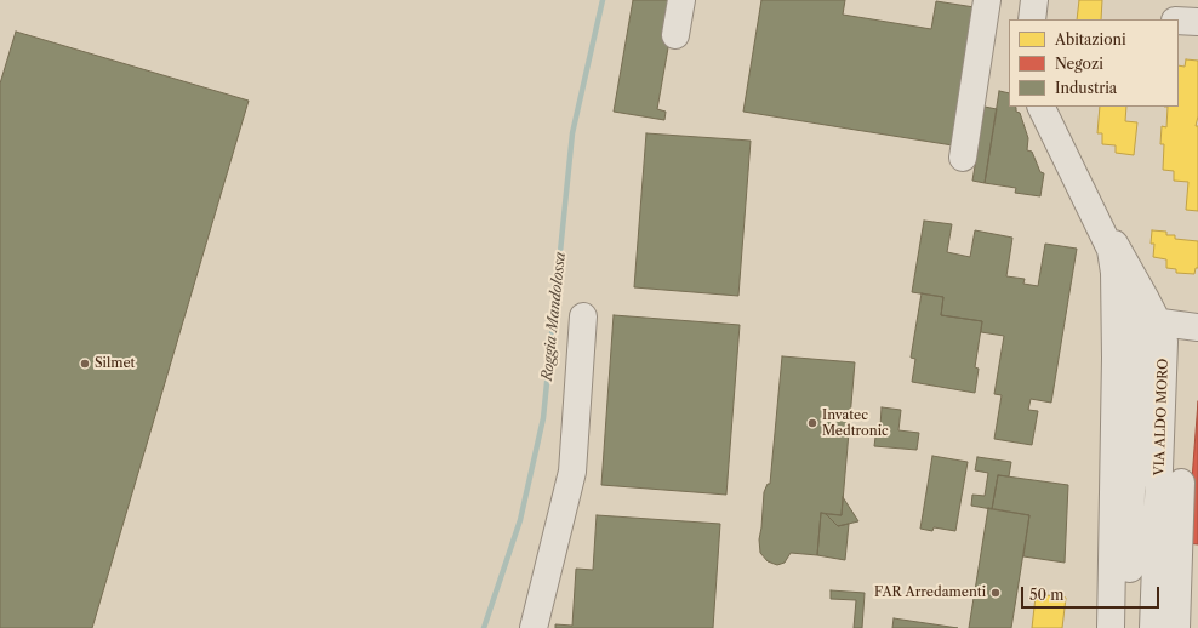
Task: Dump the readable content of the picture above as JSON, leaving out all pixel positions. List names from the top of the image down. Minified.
{"streets":{"street":["VIA ALDO MORO"]},"water":["Roggia Mandolossa"],"places":["Silmet","Invatec Medtronic","FAR Arredamenti"],"legend":["Abitazioni","Negozi","Industria"],"scale_bar":"50 m"}
